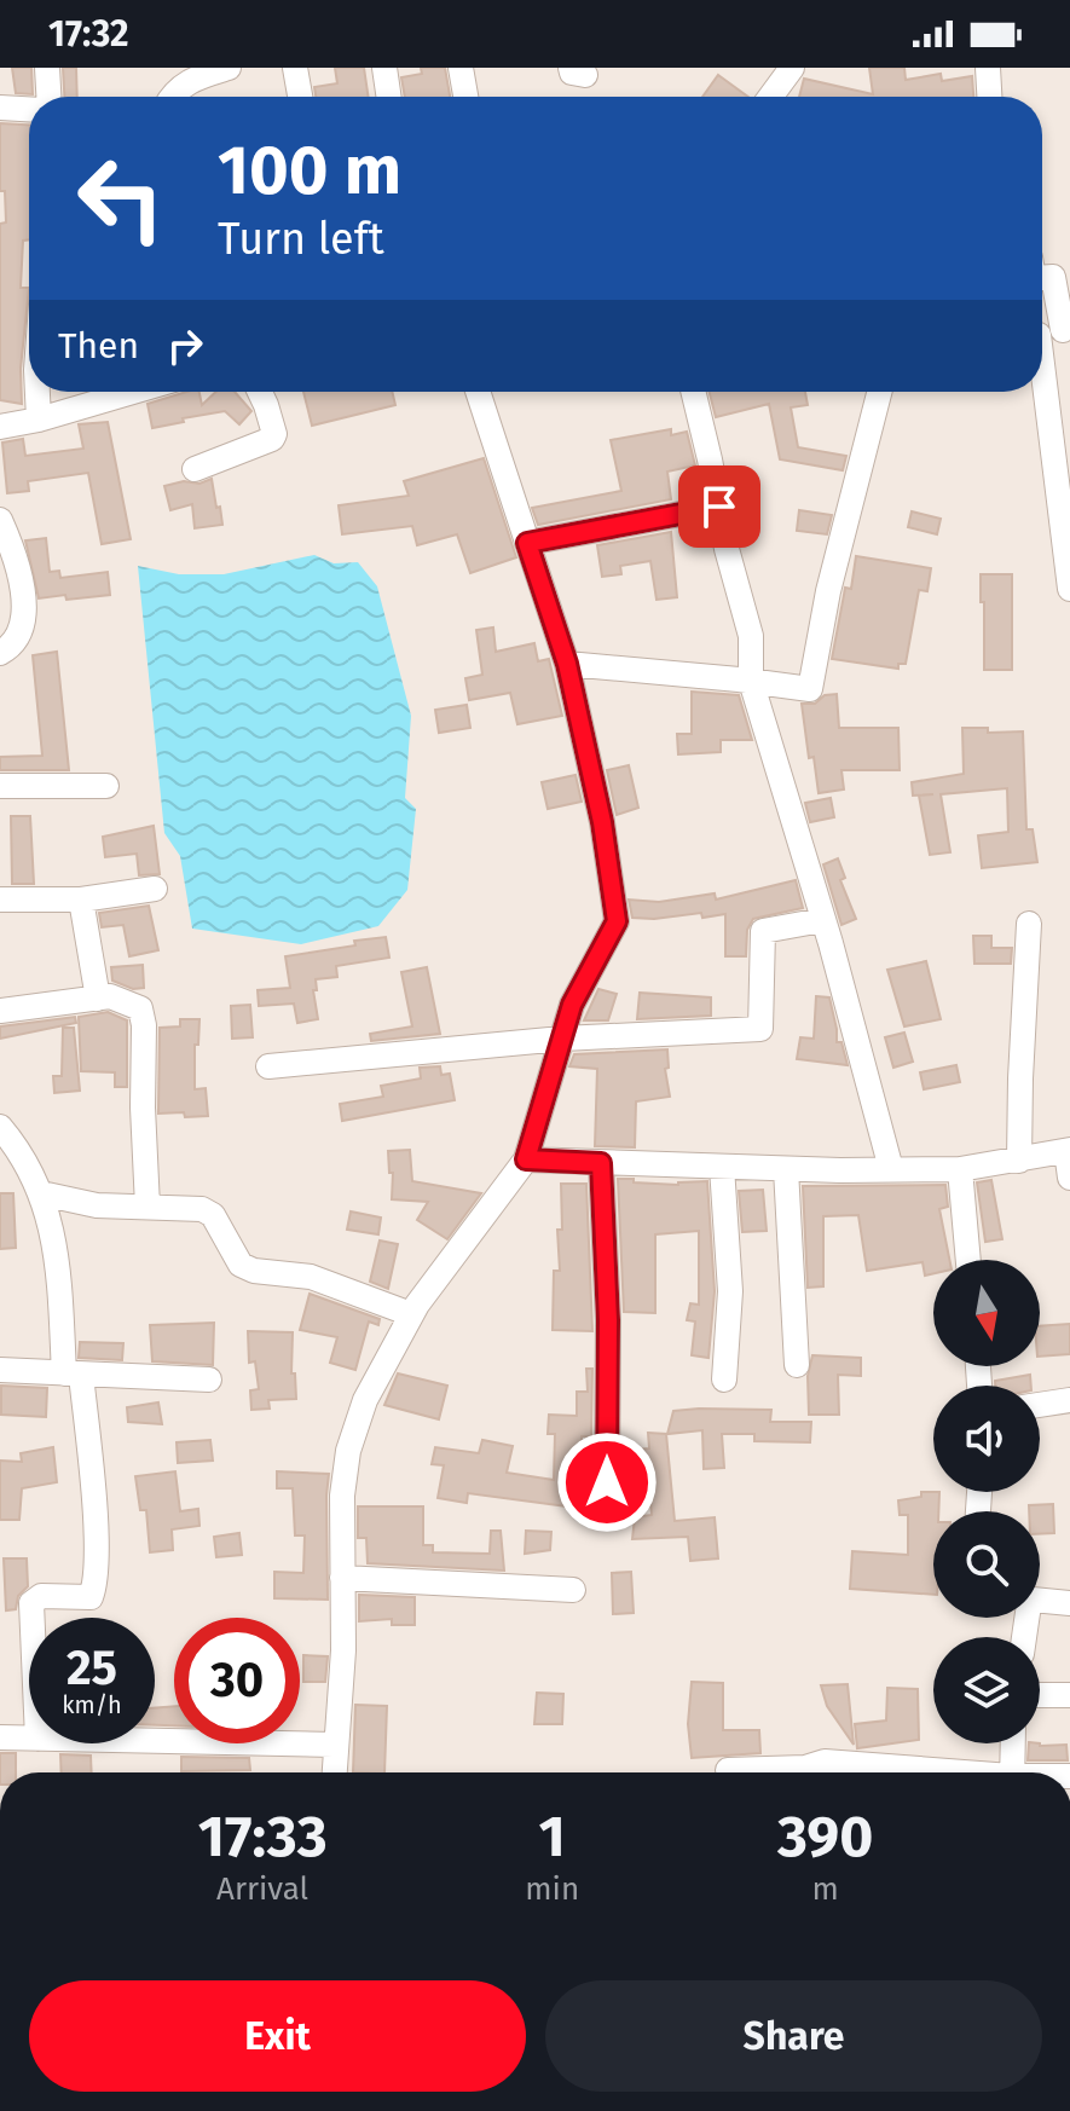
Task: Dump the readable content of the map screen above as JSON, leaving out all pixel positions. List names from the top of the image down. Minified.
{"north":"bottom","page":{"status":"17:32","turn":["100 m","Turn left"],"then":"Then","speed":"25 km/h","limit":"30","eta":["17:33","Arrival","1","min","390","m"],"buttons":["Exit","Share"]}}
